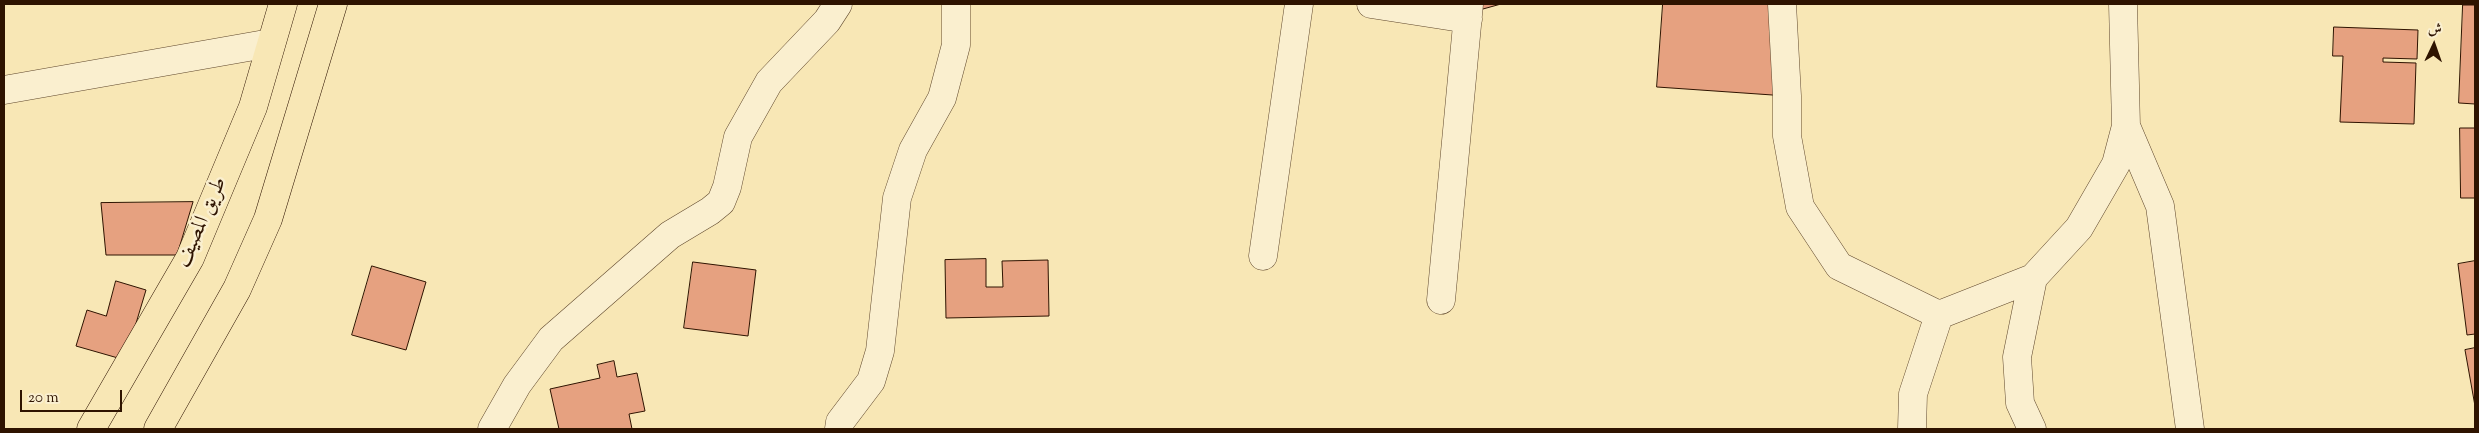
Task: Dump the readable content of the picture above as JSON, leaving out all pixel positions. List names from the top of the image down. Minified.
{"streets":{"main road":["طريق المصيف"]},"scale_bar":"20 m","north":"top"}
